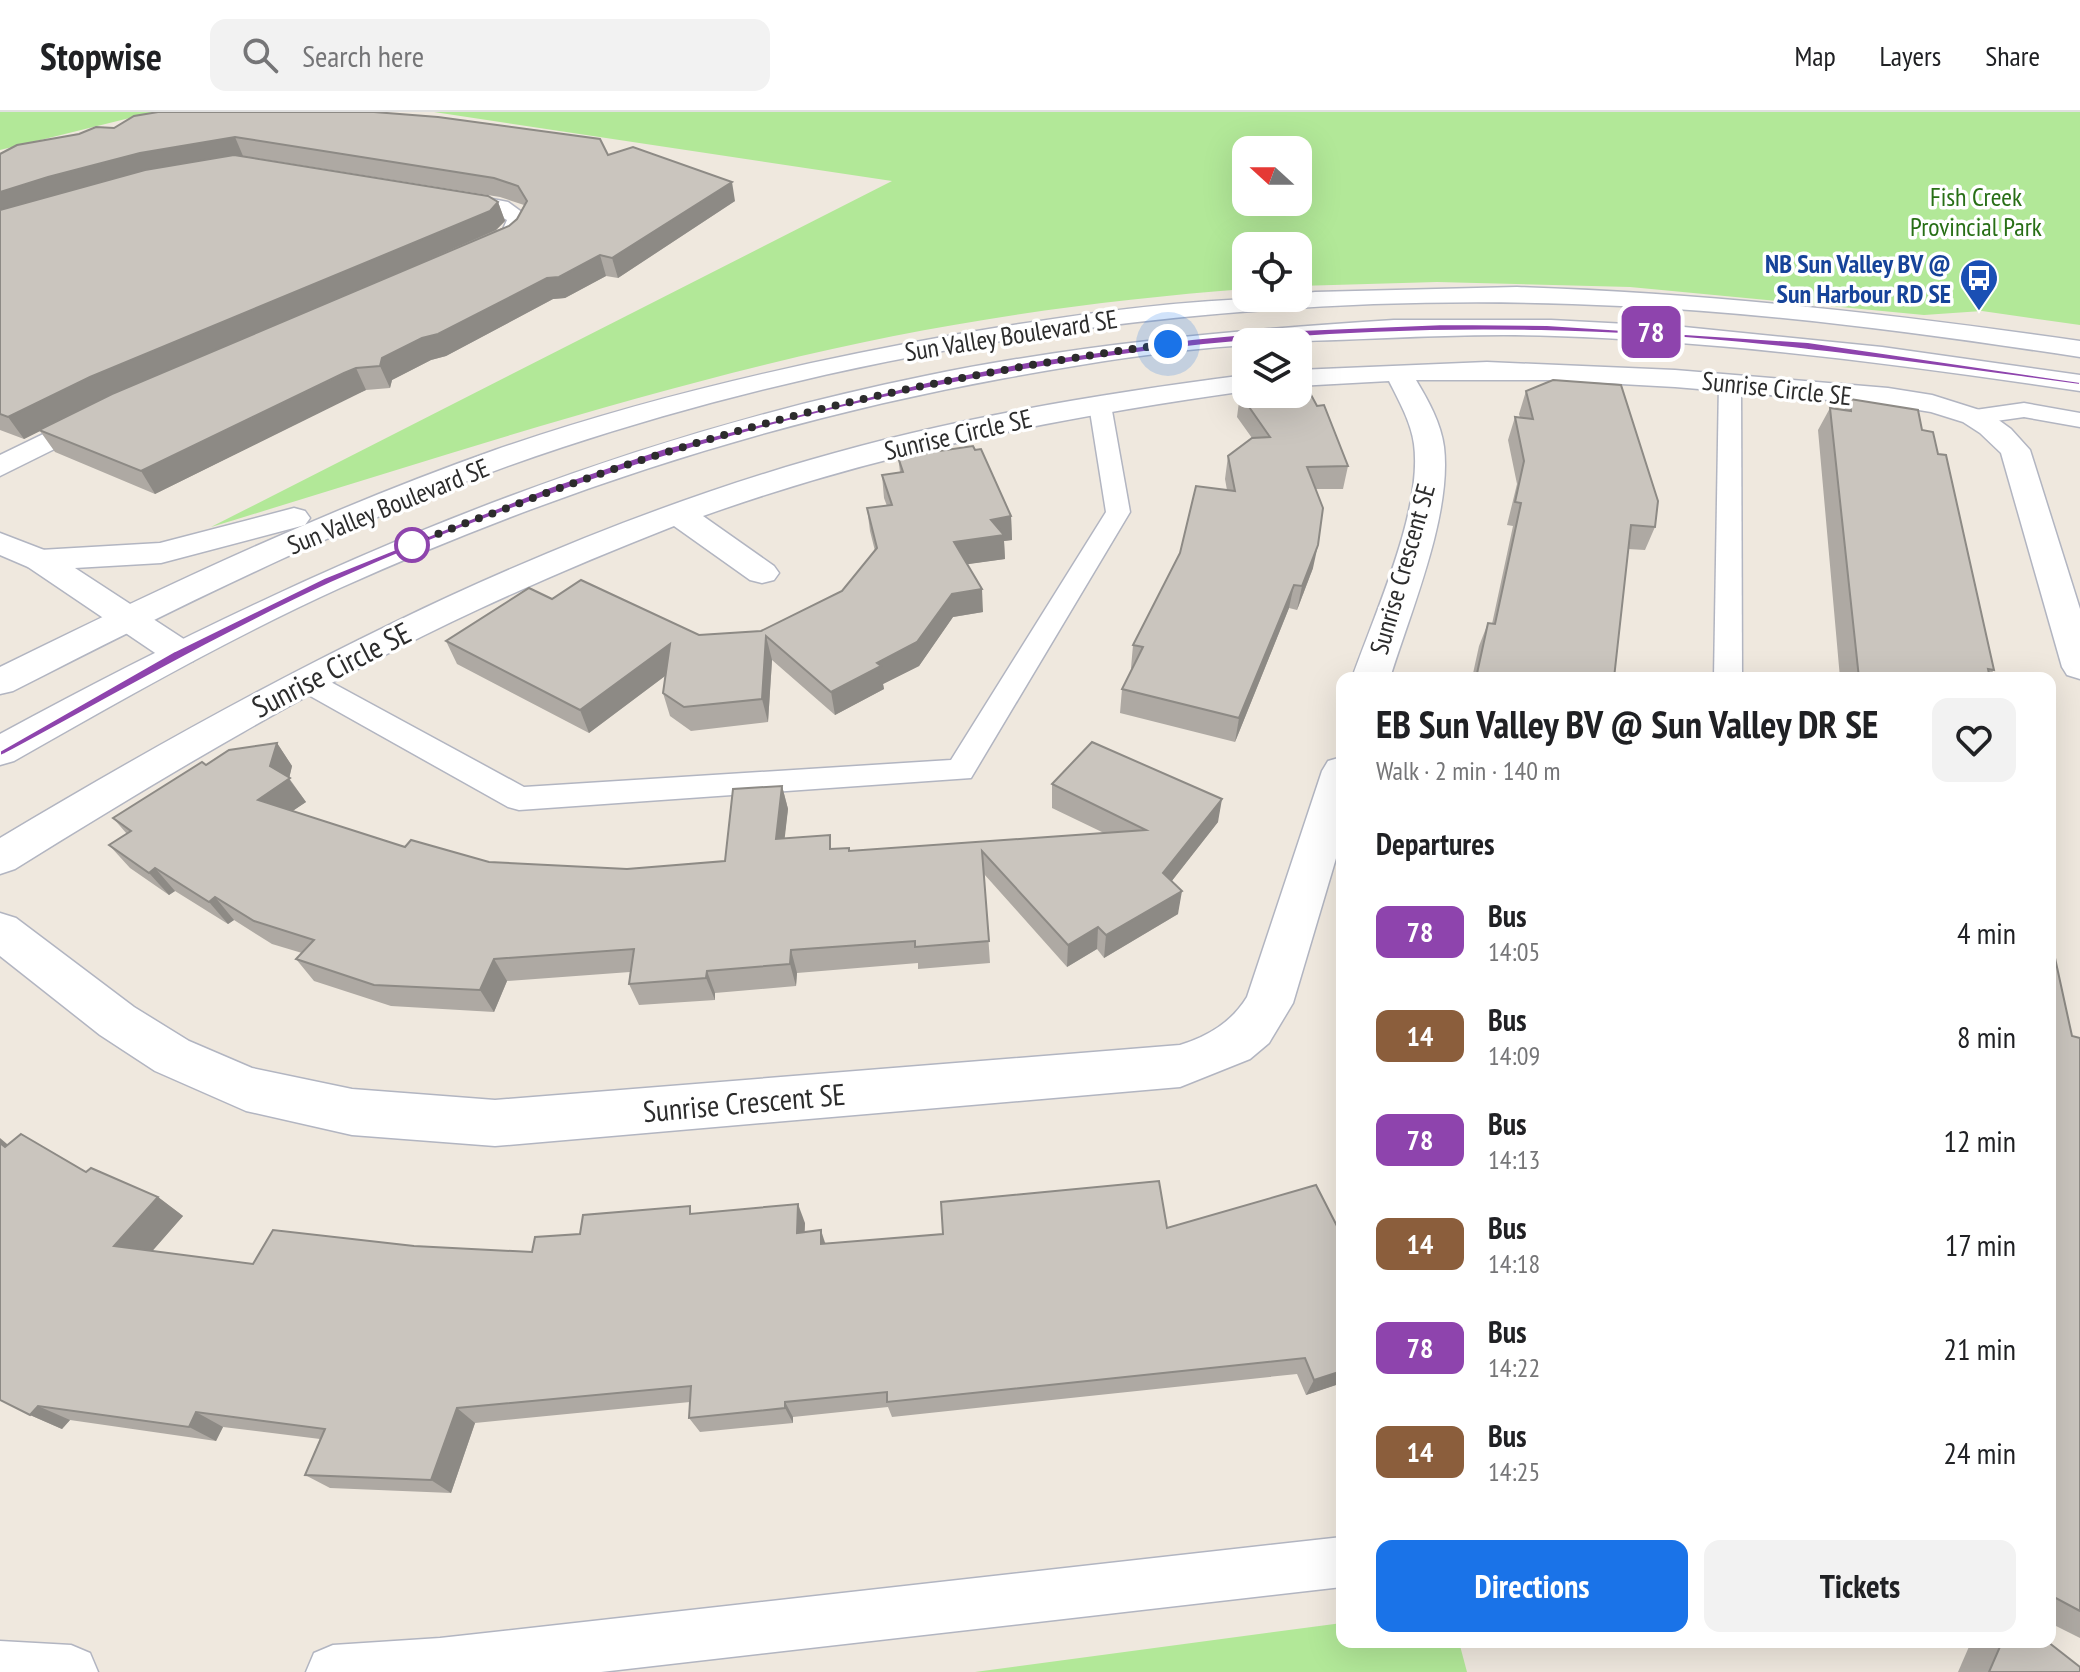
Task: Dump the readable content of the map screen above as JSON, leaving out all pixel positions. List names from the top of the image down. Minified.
{"streets":{"street":["Sun Valley Boulevard SE","Sunrise Circle SE","Sunrise Crescent SE"]},"crossings":[["Sunrise Circle SE","Sunrise Crescent SE"]],"parks":["Fish Creek Provincial Park"],"places":{"bus stop":["NB Sun Valley BV @ Sun Harbour RD SE"]},"lines":["bus line 78"],"north":"left","page":{"header":"Stopwise","search":"Search here","nav":["Map","Layers","Share"],"on_map":"78","heading":[["EB Sun Valley BV @ Sun Valley DR SE","Walk · 2 min · 140 m"],"Departures"],"list":[{"mark":"78","name":"Bus","note":"14:05","value":"4 min"},{"mark":"14","name":"Bus","note":"14:09","value":"8 min"},{"mark":"78","name":"Bus","note":"14:13","value":"12 min"},{"mark":"14","name":"Bus","note":"14:18","value":"17 min"},{"mark":"78","name":"Bus","note":"14:22","value":"21 min"},{"mark":"14","name":"Bus","note":"14:25","value":"24 min"}],"buttons":["Directions","Tickets"]}}
